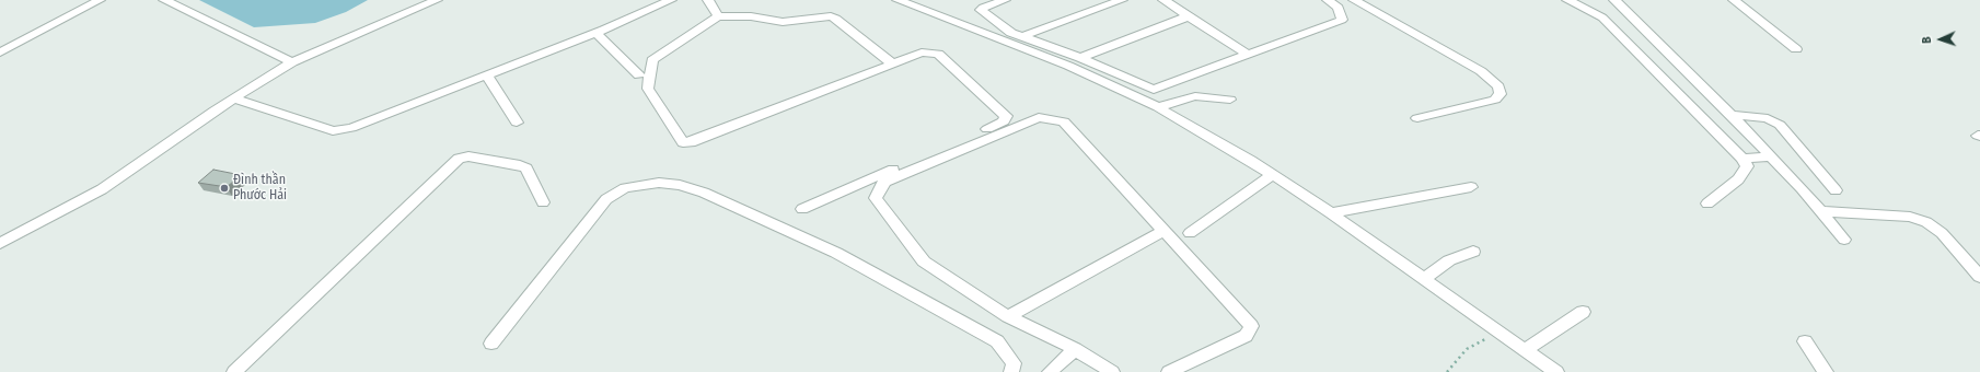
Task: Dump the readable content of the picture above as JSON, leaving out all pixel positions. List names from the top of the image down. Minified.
{"places":["Đình thần Phước Hải"],"north":"left"}
